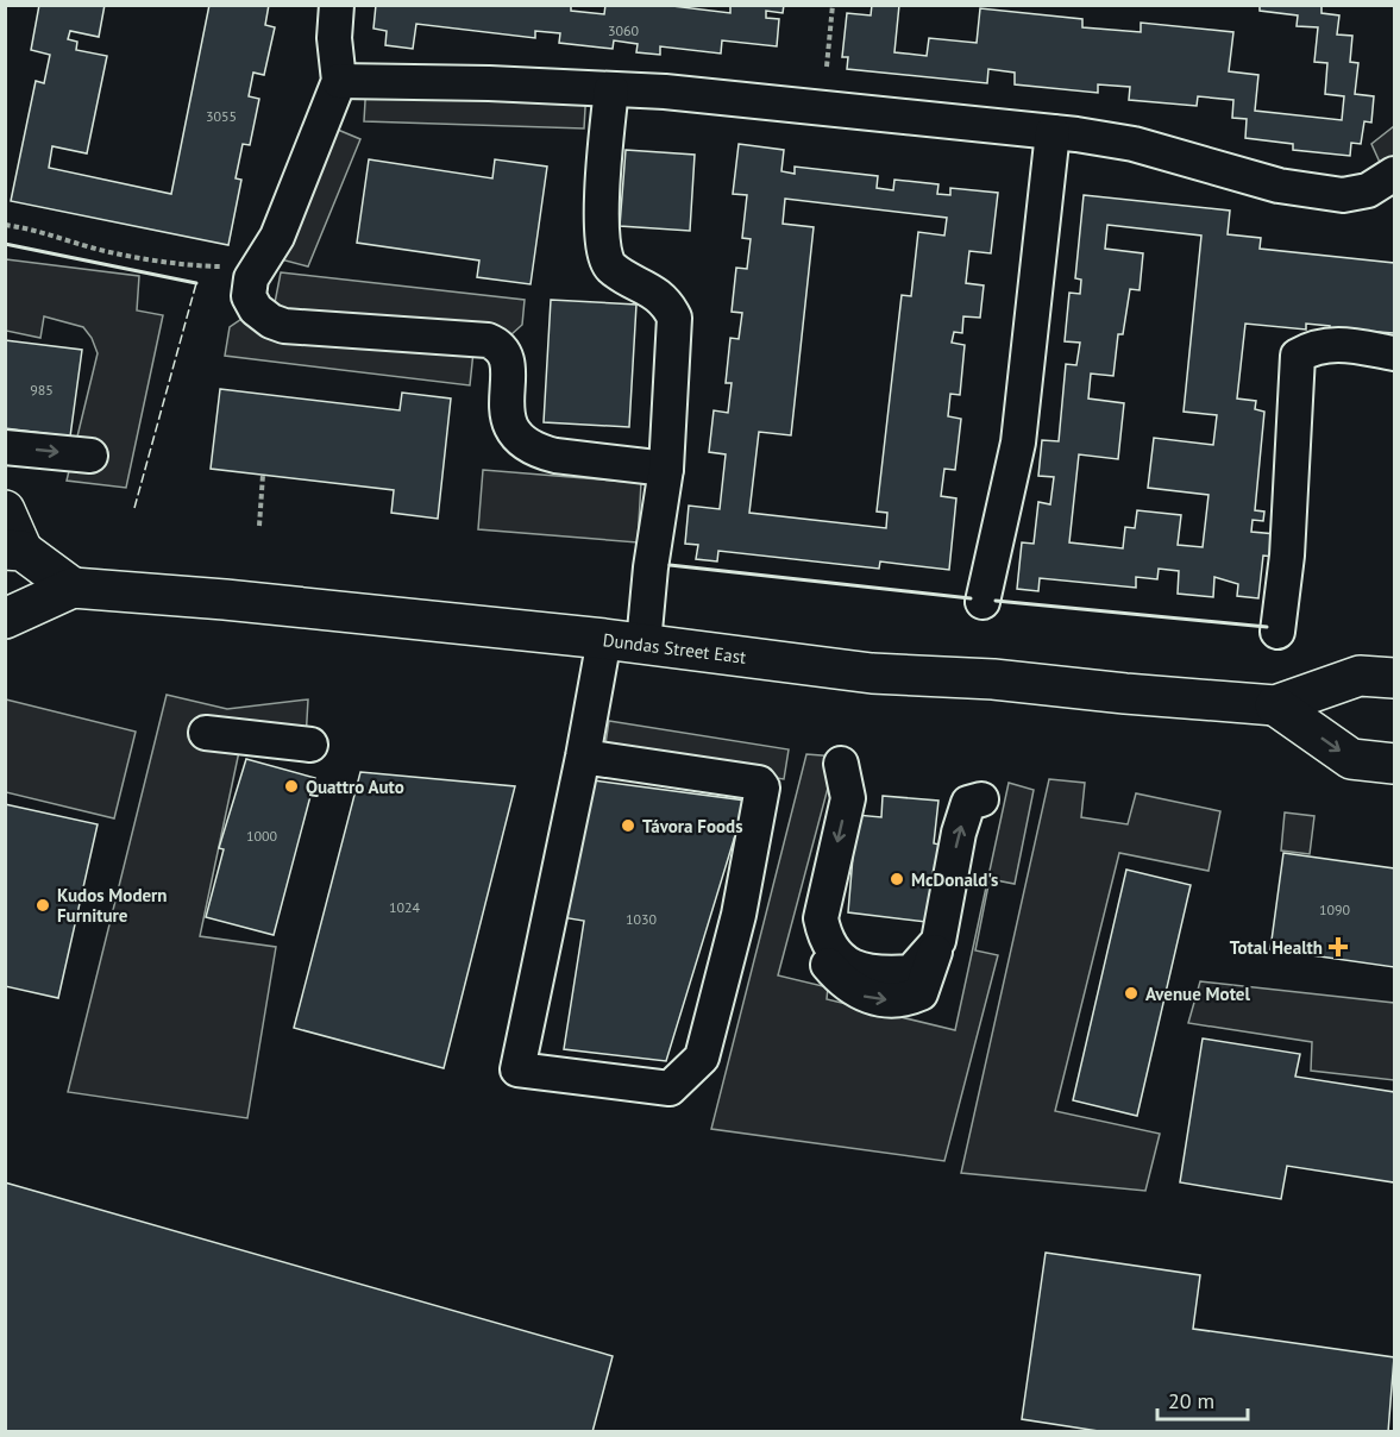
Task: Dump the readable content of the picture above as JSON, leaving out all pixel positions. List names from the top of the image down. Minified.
{"streets":{"main road":["Dundas Street East"]},"places":{"other":["Quattro Auto","Távora Foods","McDonald's","Kudos Modern Furniture","Avenue Motel"],"health":["Total Health"]},"house_numbers":["3060","3055","985","1000","1024","1090","1030"],"scale_bar":"20 m"}
